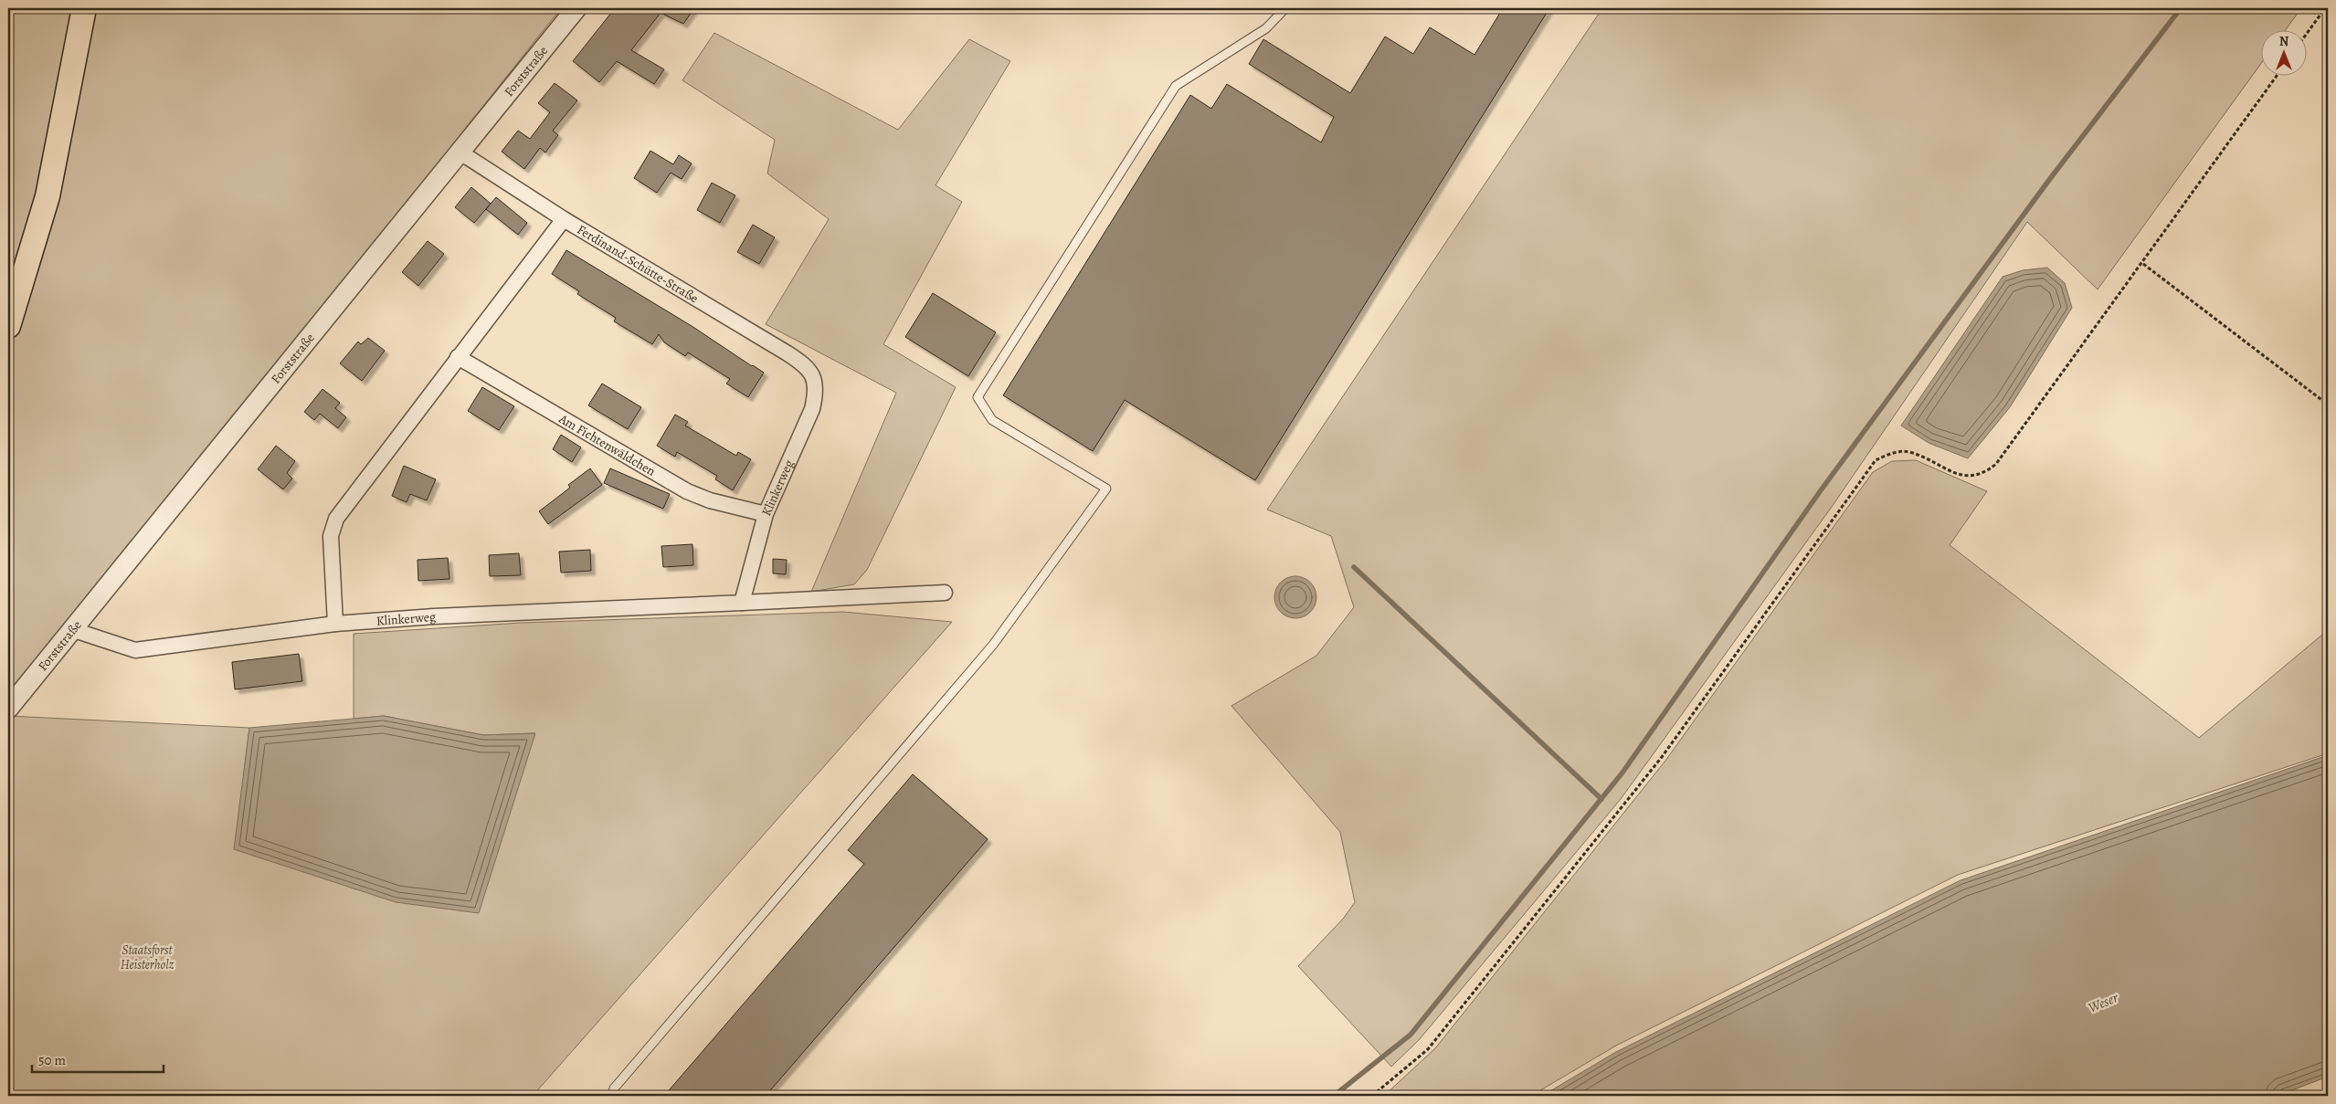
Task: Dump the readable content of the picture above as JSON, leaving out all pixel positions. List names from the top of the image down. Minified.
{"streets":{"street":["Forststraße","Ferdinand-Schütte-Straße","Am Fichtenwäldchen","Klinkerweg"]},"crossings":[["Forststraße","Ferdinand-Schütte-Straße"],["Forststraße","Klinkerweg"],["Ferdinand-Schütte-Straße","Klinkerweg"],["Am Fichtenwäldchen","Klinkerweg"]],"water":["Weser"],"parks":["Staatsforst Heisterholz"],"scale_bar":"50 m","north":"top"}
